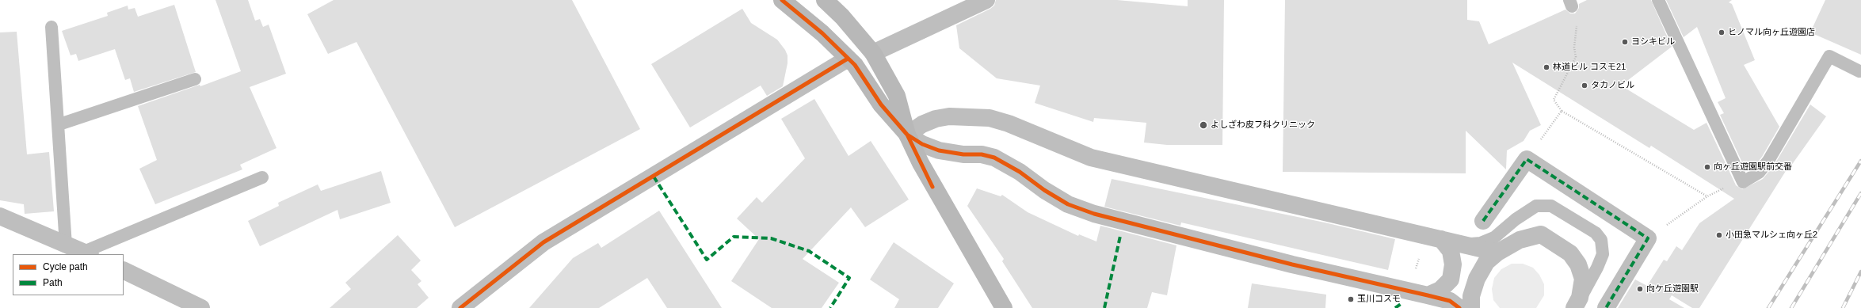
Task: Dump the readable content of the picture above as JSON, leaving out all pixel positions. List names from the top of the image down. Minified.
{"places":["ヒノマル向ヶ丘遊園店","ヨシキビル","林道ビル コスモ21","タカノビル","よしざわ皮フ科クリニック","向ヶ丘遊園駅前交番","小田急マルシェ向ヶ丘2","向ケ丘遊園駅","玉川コスモ"],"legend":["Cycle path","Path"]}
